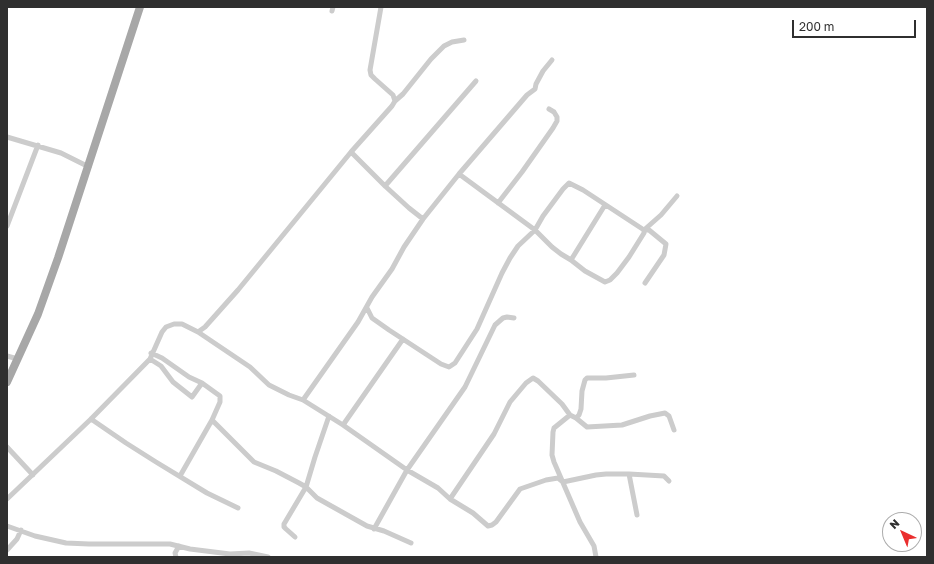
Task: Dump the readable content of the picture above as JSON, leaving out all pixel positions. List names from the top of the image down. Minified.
{"scale_bar":"200 m","north":"top left"}
